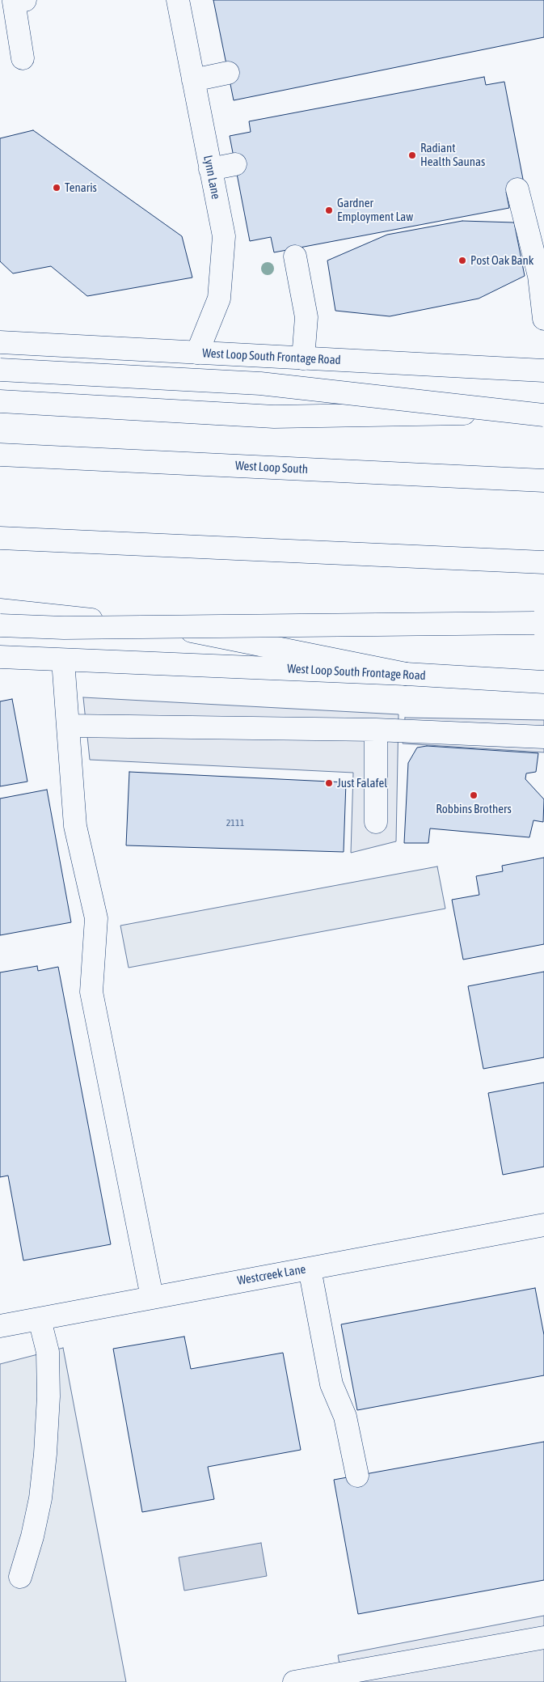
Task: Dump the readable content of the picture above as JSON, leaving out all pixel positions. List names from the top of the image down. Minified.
{"streets":{"main road":["Lynn Lane","West Loop South Frontage Road","West Loop South","Westcreek Lane"]},"crossings":[["Lynn Lane","West Loop South Frontage Road"]],"places":["Radiant Health Saunas","Tenaris","Gardner Employment Law","Post Oak Bank","Just Falafel","Robbins Brothers"],"house_numbers":["2111"]}
